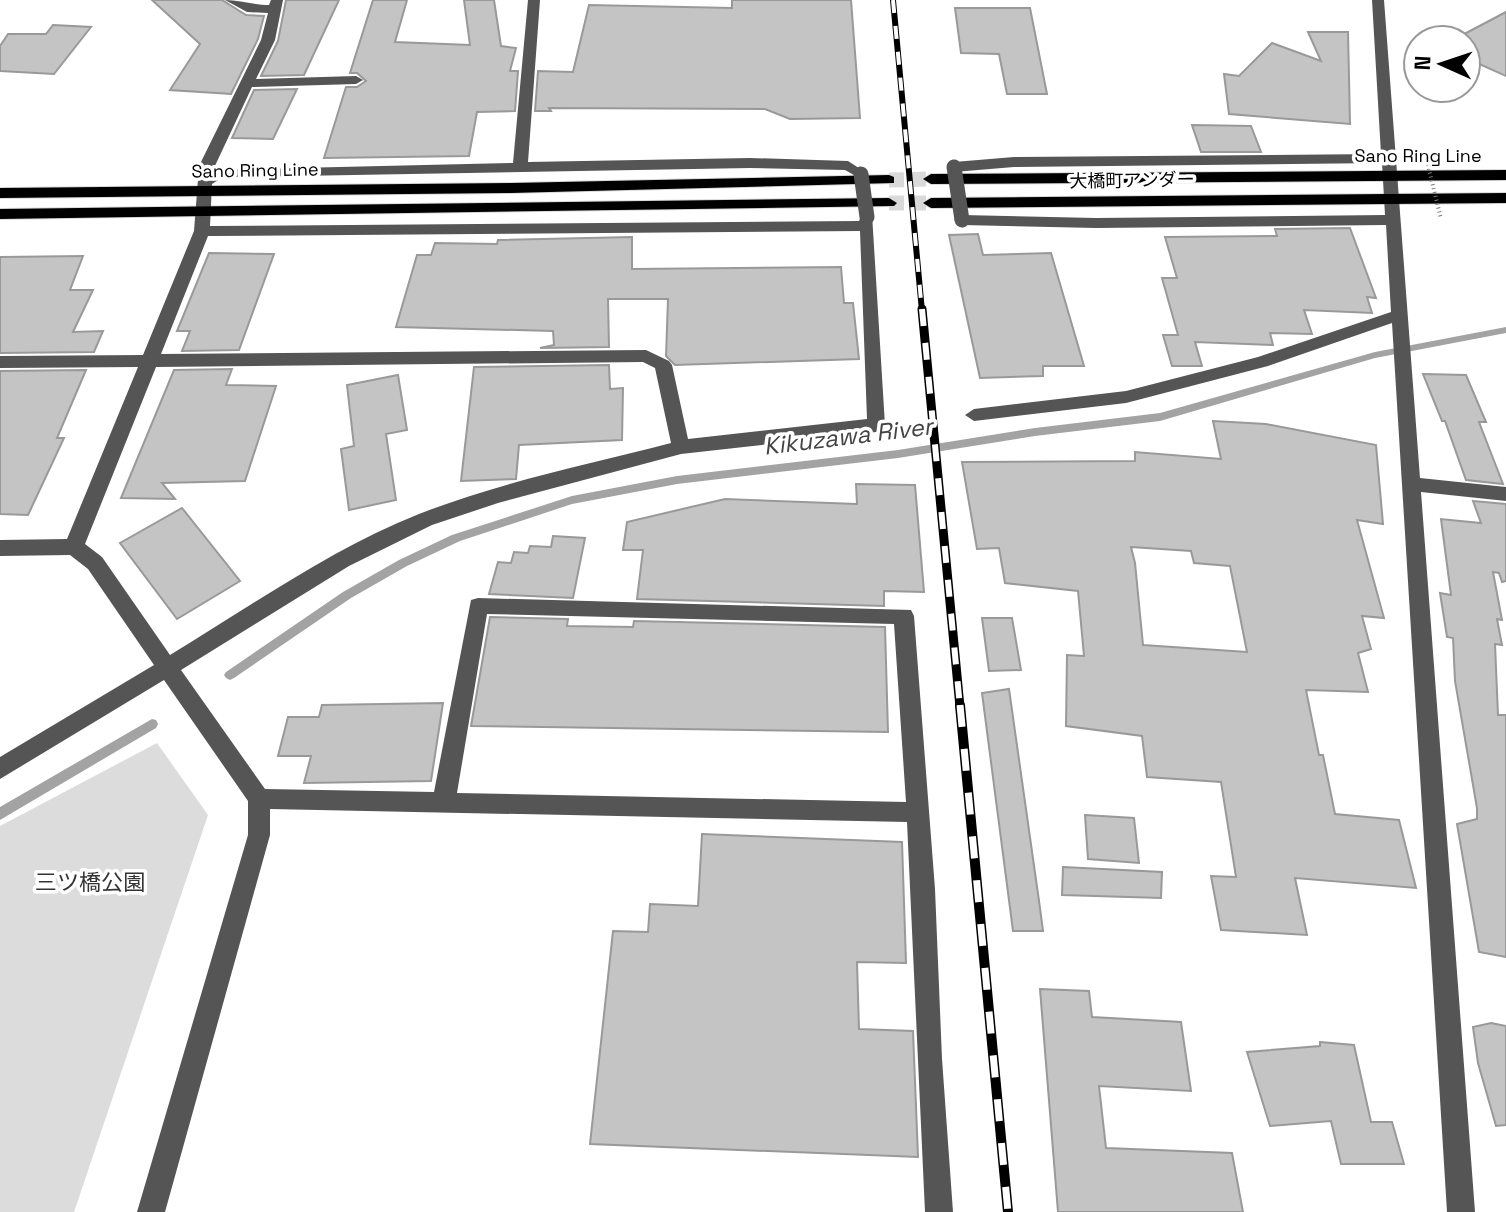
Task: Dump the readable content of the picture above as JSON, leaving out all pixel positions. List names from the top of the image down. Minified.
{"streets":{"main road":["Sano Ring Line","大橋町アンダー"]},"crossings":[["Sano Ring Line","大橋町アンダー"]],"water":["Kikuzawa River"],"parks":["三ツ橋公園"],"north":"left"}
